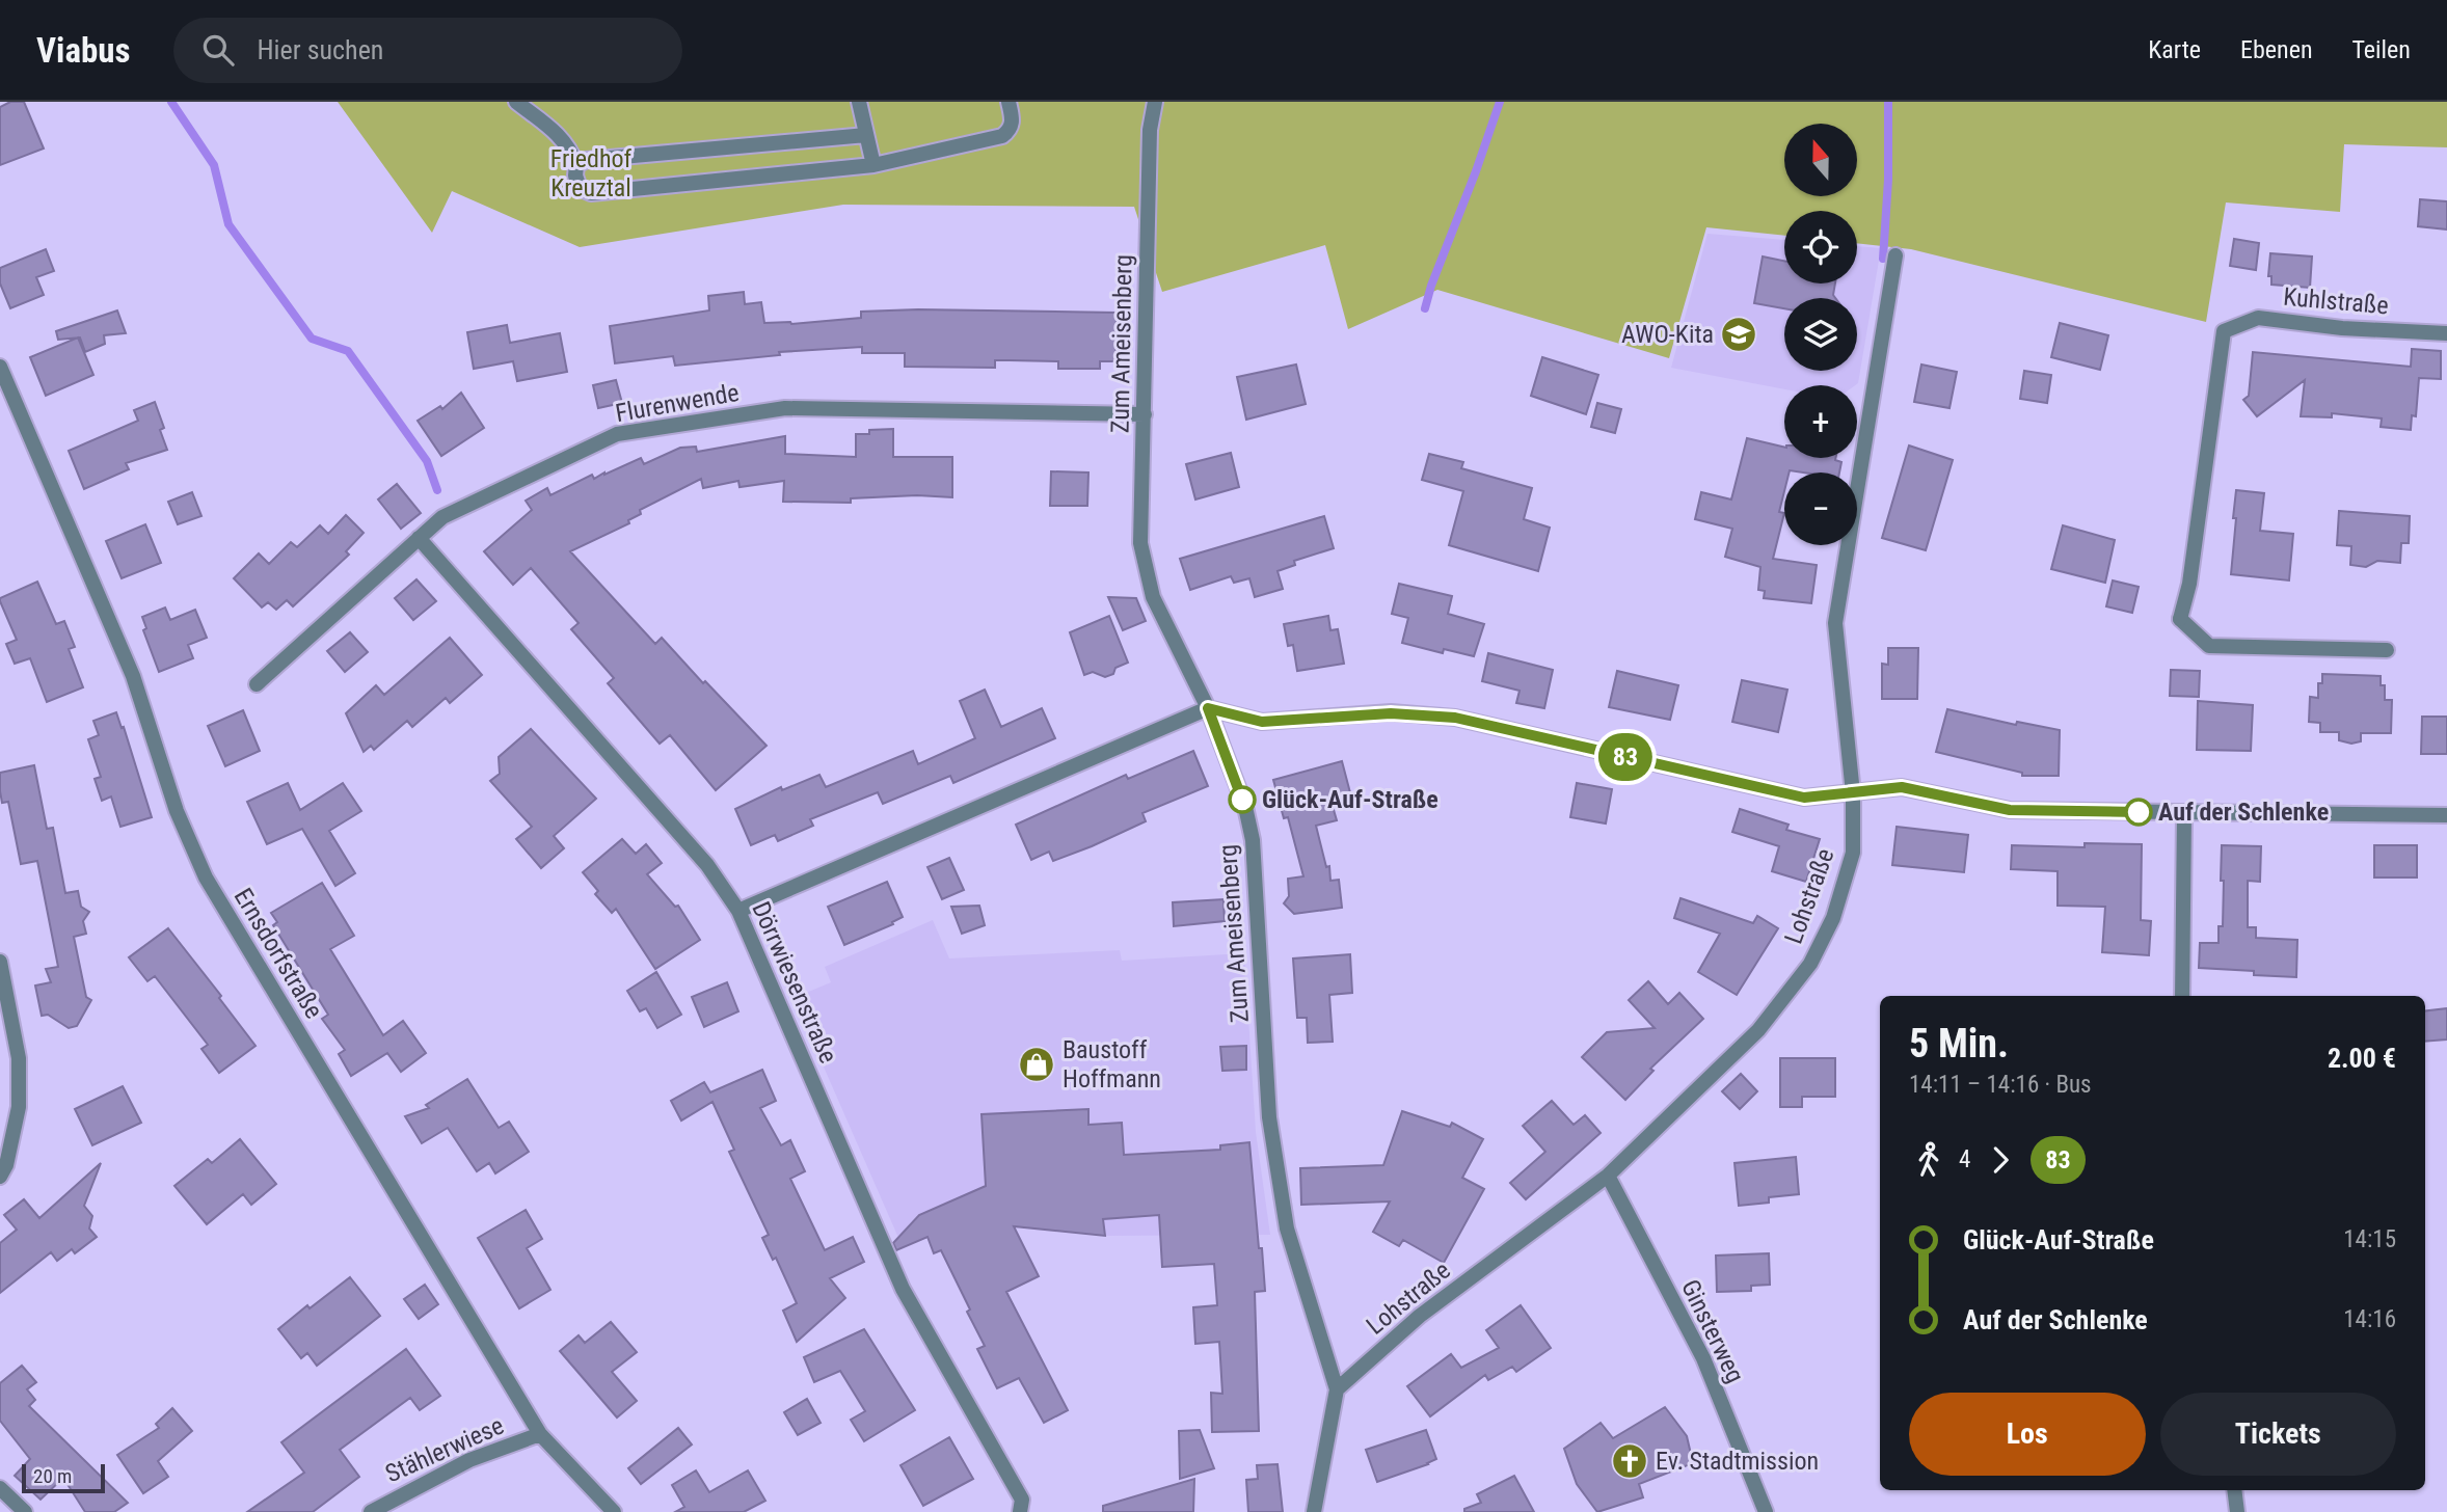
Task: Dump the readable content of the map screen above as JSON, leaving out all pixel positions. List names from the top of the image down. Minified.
{"streets":{"street":["Kuhlstraße","Zum Ameisenberg","Flurenwende","Lohstraße","Ernsdorfstraße","Dörrwiesenstraße","Ginsterweg","Stählerwiese"]},"crossings":[["Zum Ameisenberg","Flurenwende"],["Zum Ameisenberg","Lohstraße"],["Flurenwende","Dörrwiesenstraße"],["Lohstraße","Ginsterweg"],["Ernsdorfstraße","Stählerwiese"]],"parks":["Friedhof Kreuztal"],"places":{"school or university":["AWO-Kita"],"other":["Glück-Auf-Straße","Auf der Schlenke"],"shop":["Baustoff Hoffmann"],"church":["Ev. Stadtmission"]},"lines":["bus line 83"],"scale_bar":"20 m","north":"top","page":{"header":"Viabus","search":"Hier suchen","nav":["Karte","Ebenen","Teilen"],"on_map":"83","map_buttons":["+","−"],"heading":["5 Min.","14:11 – 14:16 · Bus","2.00 €"],"legs":["4","83"],"list":[{"name":"Glück-Auf-Straße","value":"14:15"},{"name":"Auf der Schlenke","value":"14:16"}],"buttons":["Los","Tickets"],"scale":"20 m"}}
